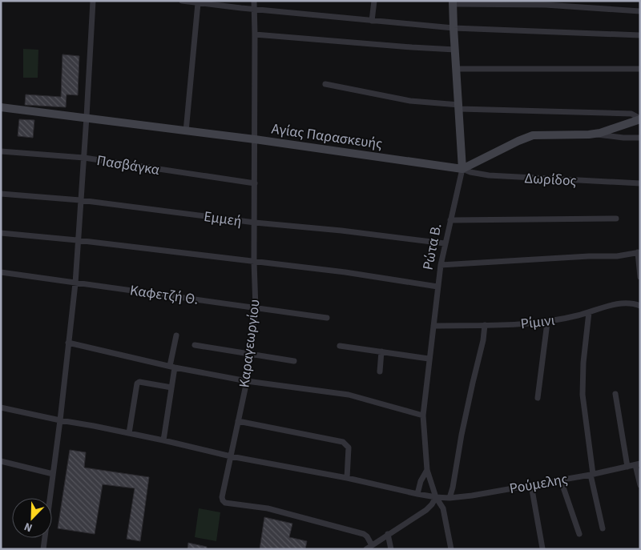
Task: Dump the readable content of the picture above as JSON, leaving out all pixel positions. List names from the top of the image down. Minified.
{"streets":{"street":["Αγίας Παρασκευής","Πασβάγκα","Δωρίδος","Εμμεή","Ρώτα Β.","Καφετζή Θ.","Ρίμινι","Καραγεωργίου","Ρούμελης"]},"crossings":[["Αγίας Παρασκευής","Δωρίδος"],["Αγίας Παρασκευής","Ρώτα Β."],["Αγίας Παρασκευής","Καραγεωργίου"],["Πασβάγκα","Καραγεωργίου"],["Δωρίδος","Ρώτα Β."],["Εμμεή","Ρώτα Β."],["Εμμεή","Καραγεωργίου"],["Ρώτα Β.","Ρίμινι"],["Ρώτα Β.","Ρούμελης"],["Καφετζή Θ.","Καραγεωργίου"],["Καραγεωργίου","Ρούμελης"]],"north":"bottom left"}
